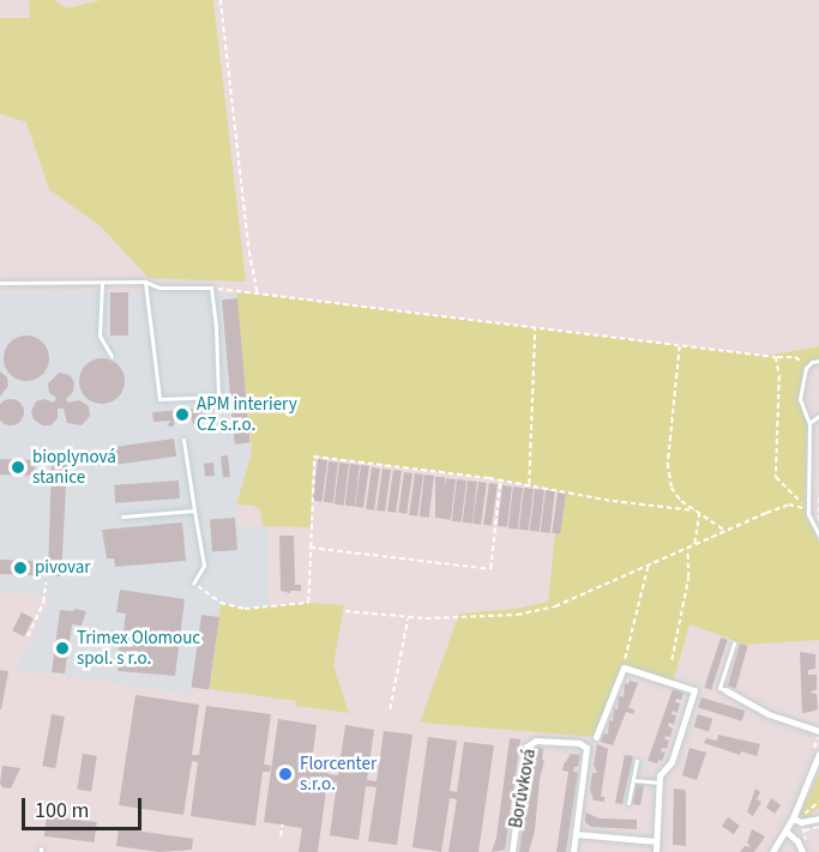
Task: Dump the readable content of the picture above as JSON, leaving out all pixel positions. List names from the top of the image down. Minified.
{"streets":{"street":["Borůvková"]},"places":["APM interiery CZ s.r.o.","bioplynová stanice","pivovar","Trimex Olomouc spol. s r.o.","Florcenter s.r.o."],"scale_bar":"100 m"}
